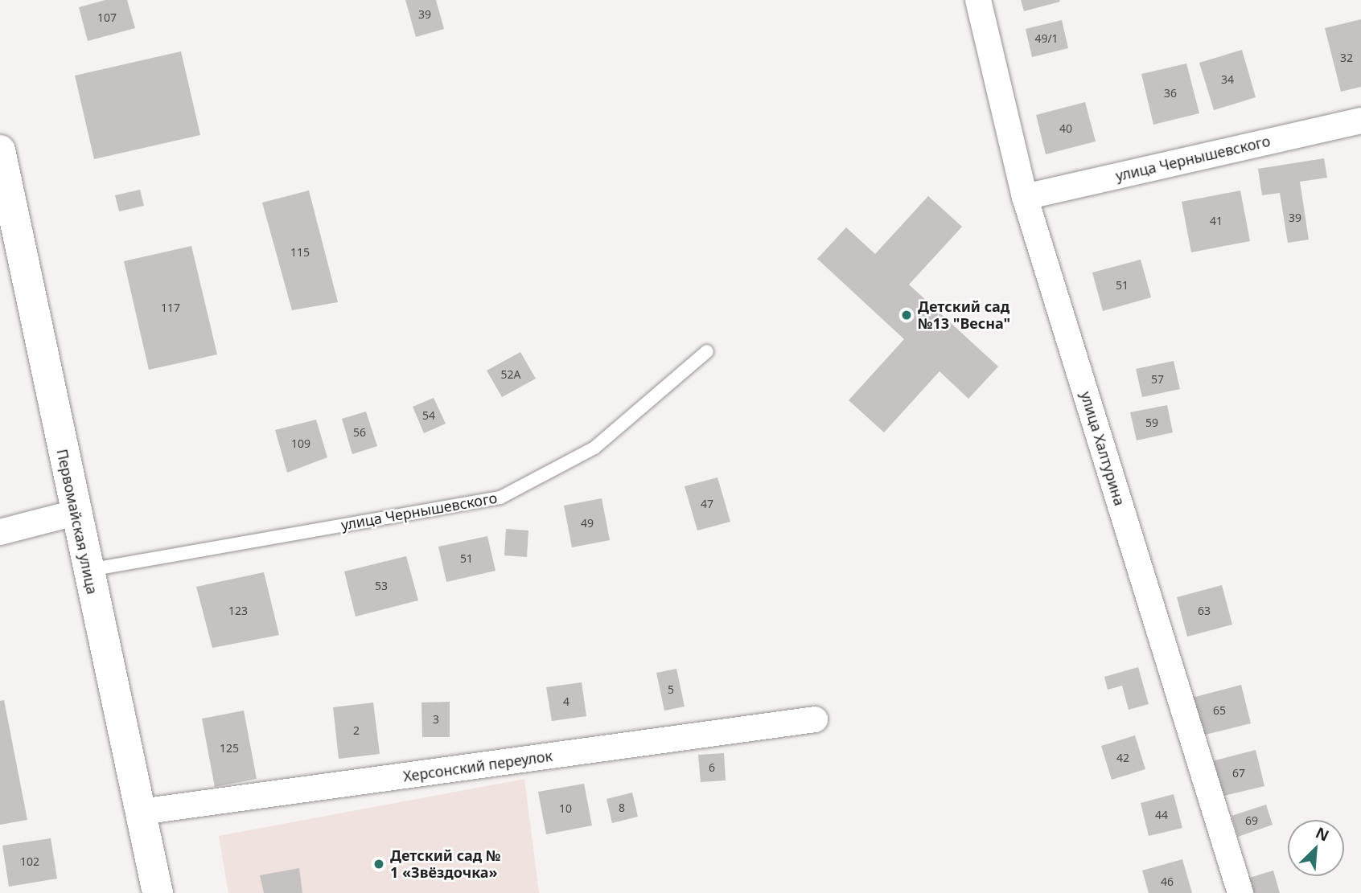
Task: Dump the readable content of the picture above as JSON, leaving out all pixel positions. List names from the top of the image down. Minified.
{"streets":{"main road":["Первомайская улица"],"street":["улица Чернышевского","улица Халтурина","Херсонский переулок"]},"crossings":[["улица Чернышевского","улица Халтурина"],["улица Чернышевского","Первомайская улица"],["Первомайская улица","Херсонский переулок"]],"places":["Детский сад №13 \"Весна\"","Детский сад № 1 «Звёздочка»"],"house_numbers":["39","107","49/1","32","34","36","40","39","41","115","51","117","52А","57","54","59","56","109","47","49","51","53","123","63","5","4","65","3","2","125","42","6","67","8","10","44","69","102","46"],"north":"top right"}
